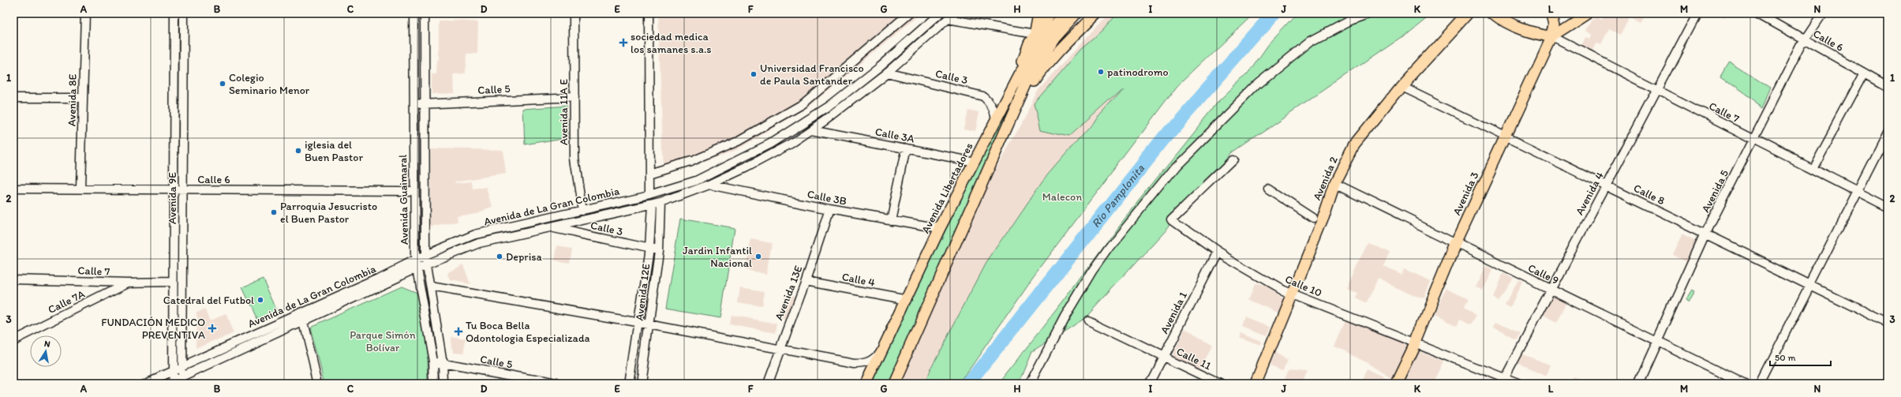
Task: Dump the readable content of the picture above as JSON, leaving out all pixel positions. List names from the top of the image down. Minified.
{"streets":{"main road":["Avenida 2","Avenida Libertadores","Avenida 3"],"street":["Calle 6","Calle 3","Calle 5","Avenida 8E","Avenida 11A E","Calle 7","Calle 3A","Avenida 5","Avenida 4","Calle 8","Calle 3B","Avenida 9E","Avenida Guaimaral","Avenida de La Gran Colombia","Calle 9","Calle 4","Calle 10","Avenida 12E","Avenida 13E","Calle 7A","Avenida 1","Calle 11"]},"crossings":[["Calle 6","Avenida 8E"],["Calle 6","Avenida 5"],["Calle 6","Avenida 9E"],["Calle 6","Avenida Guaimaral"],["Calle 3","Avenida Libertadores"],["Calle 3","Avenida de La Gran Colombia"],["Calle 3","Avenida 12E"],["Calle 5","Avenida 11A E"],["Calle 5","Avenida Guaimaral"],["Avenida 11A E","Avenida de La Gran Colombia"],["Calle 7","Avenida 5"],["Calle 7","Avenida 3"],["Calle 7","Avenida 4"],["Calle 7","Avenida 9E"],["Calle 7","Calle 7A"],["Calle 3A","Avenida Libertadores"],["Calle 3A","Avenida de La Gran Colombia"],["Avenida 2","Calle 8"],["Avenida 2","Calle 9"],["Avenida 2","Calle 10"],["Avenida Libertadores","Calle 3B"],["Avenida Libertadores","Calle 4"],["Avenida 5","Calle 8"],["Avenida 5","Calle 9"],["Avenida 3","Calle 8"],["Avenida 3","Calle 9"],["Avenida 3","Calle 10"],["Avenida 4","Calle 8"],["Avenida 4","Calle 9"],["Avenida 4","Calle 10"],["Calle 3B","Avenida de La Gran Colombia"],["Calle 3B","Avenida 13E"],["Avenida 9E","Avenida de La Gran Colombia"],["Avenida Guaimaral","Avenida de La Gran Colombia"],["Avenida de La Gran Colombia","Avenida 12E"],["Calle 4","Avenida 13E"],["Calle 10","Avenida 1"],["Avenida 1","Calle 11"]],"water":["Río Pamplonita"],"parks":["Malecon","Parque Simón Bolívar"],"places":{"health":["sociedad medica los samanes s.a.s","FUNDACIÓN MEDICO PREVENTIVA","Tu Boca Bella Odontologia Especializada"],"other":["patinodromo","Universidad Francisco de Paula Santander","Colegio Seminario Menor","iglesia del Buen Pastor","Parroquia Jesucristo el Buen Pastor","Deprisa","Jardin Infantil Nacional","Catedral del Futbol"]},"scale_bar":"50 m","north":"top","grid":{"columns":["A","B","C","D","E","F","G","H","I","J","K","L","M","N"],"rows":["1","2","3"]}}
